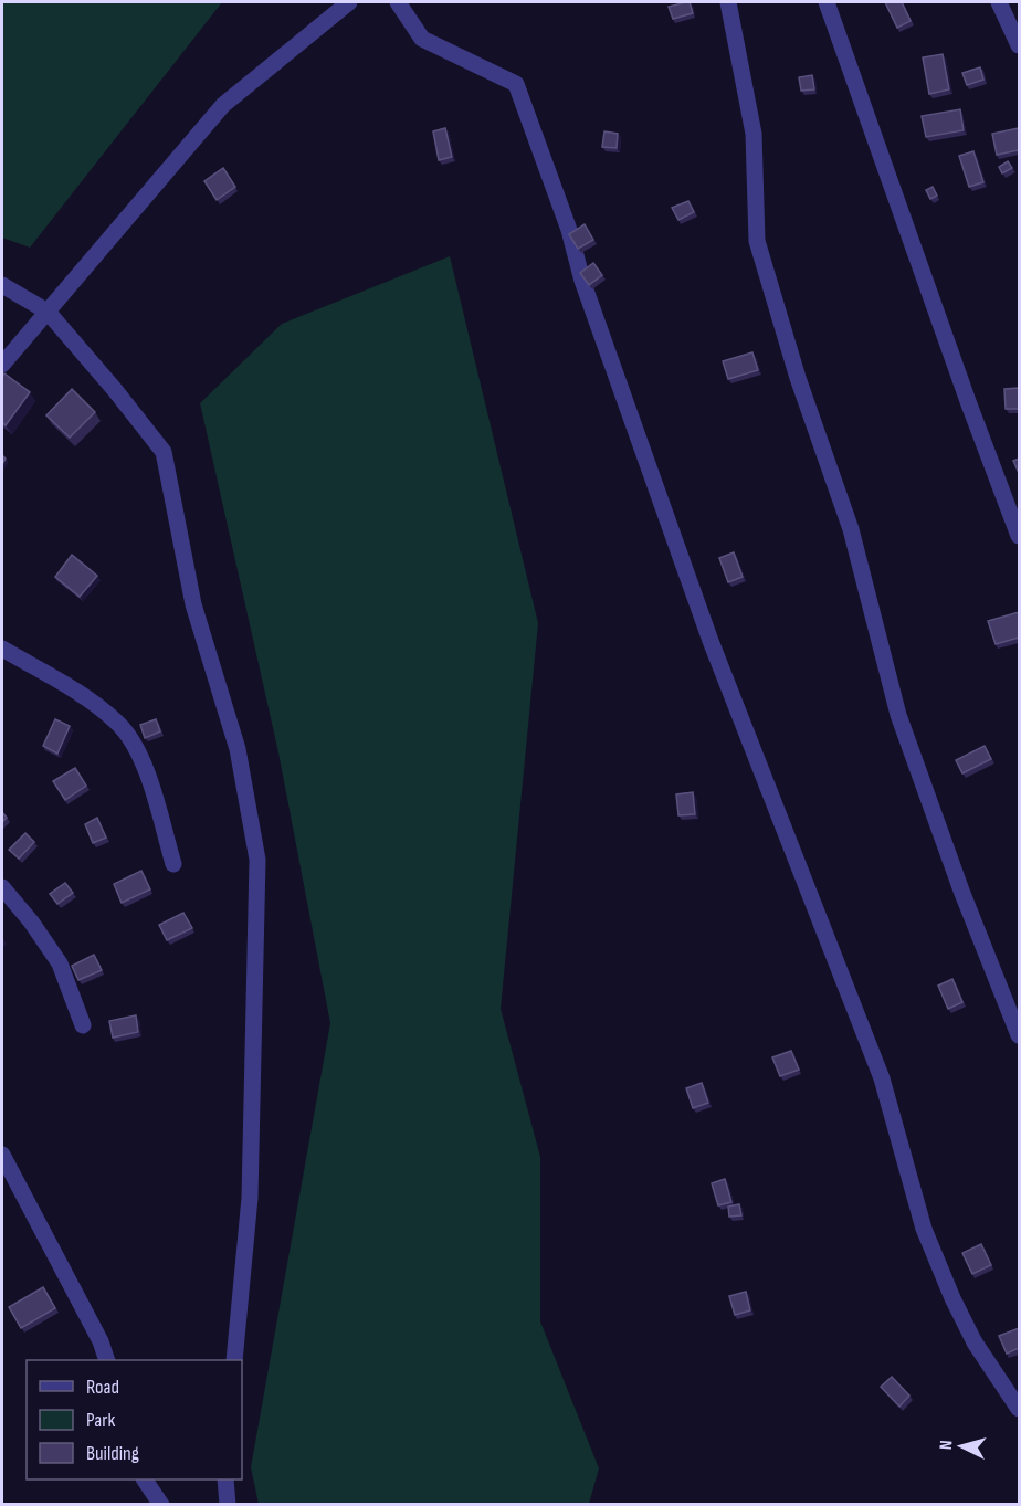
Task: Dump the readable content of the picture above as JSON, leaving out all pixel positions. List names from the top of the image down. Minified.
{"legend":["Road","Park","Building"],"north":"left"}
